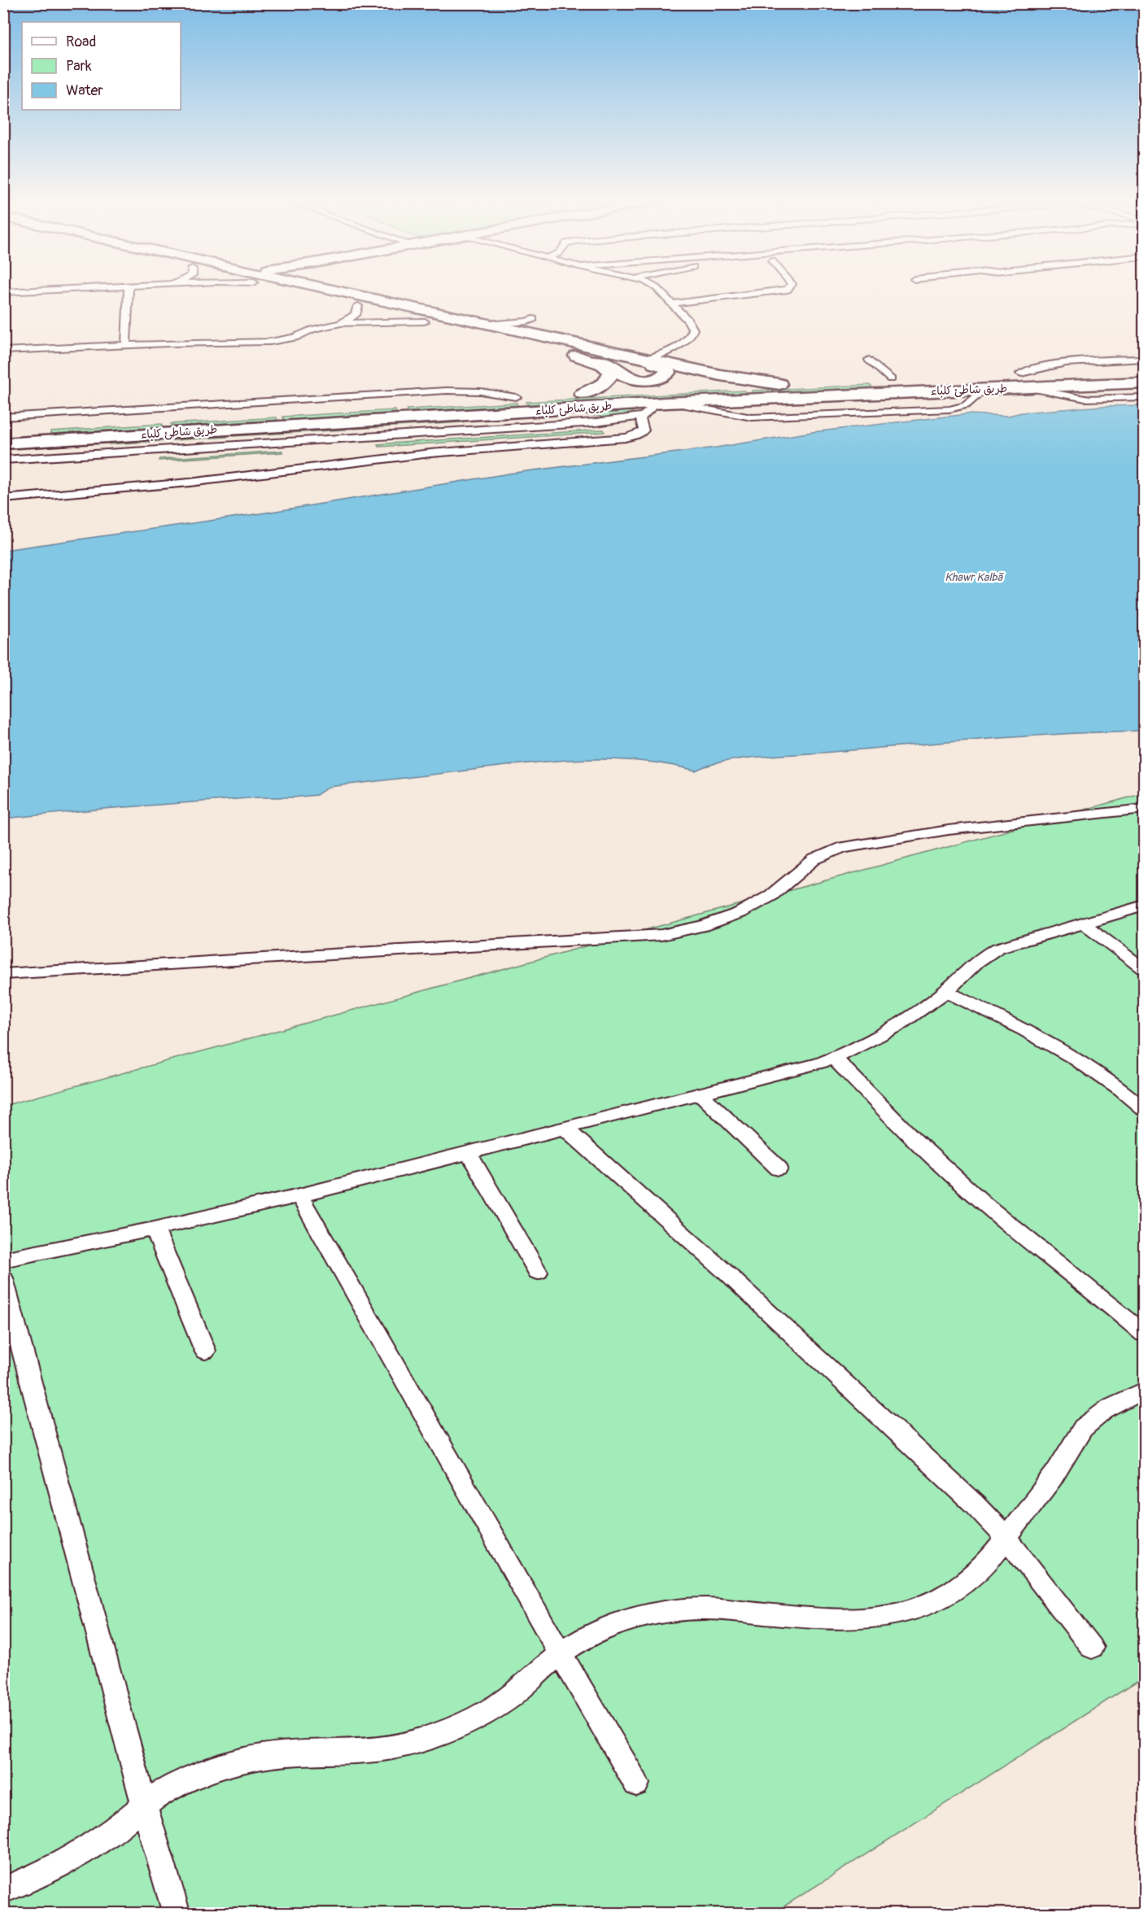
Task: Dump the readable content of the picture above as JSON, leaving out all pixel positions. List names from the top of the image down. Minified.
{"streets":{"main road":["طريق شاطئ كلباء"]},"water":["Khawr Kalbā"],"legend":["Road","Park","Water"]}
